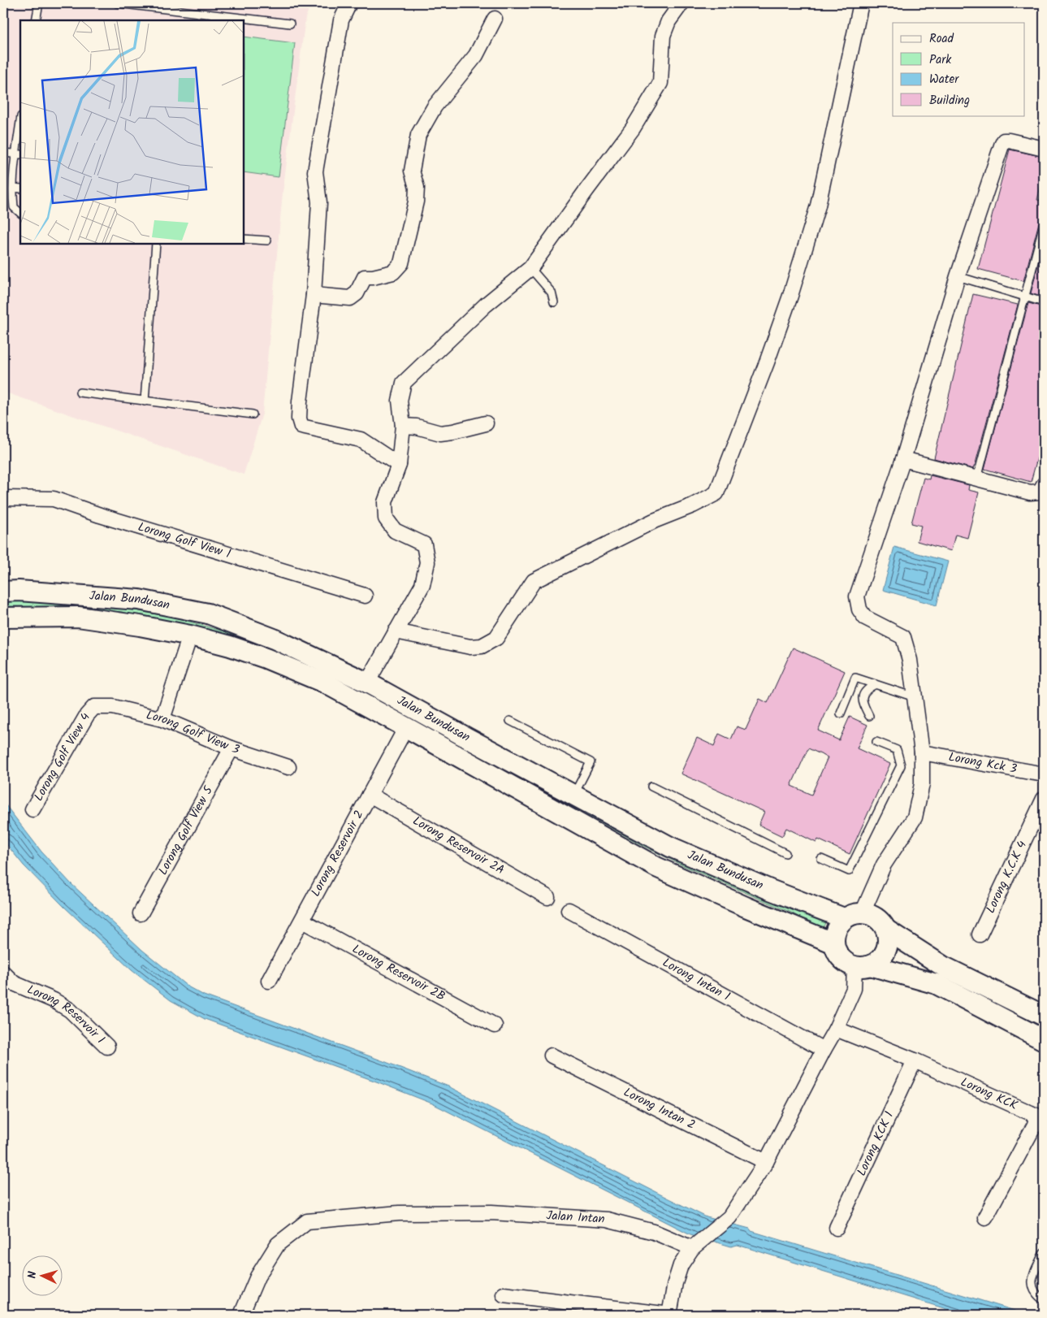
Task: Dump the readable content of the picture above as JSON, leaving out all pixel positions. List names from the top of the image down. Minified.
{"streets":{"main road":["Jalan Bundusan"],"street":["Lorong Golf View 1","Lorong Golf View 3","Lorong Golf View 4","Lorong Kck 3","Lorong Golf View 5","Lorong Reservoir 2A","Lorong Reservoir 2","Lorong K.C.K 4","Lorong Reservoir 2B","Lorong Intan 1","Lorong Reservoir 1","Lorong KCK","Lorong Intan 2","Lorong KCK 1","Jalan Intan"]},"crossings":[["Jalan Bundusan","Lorong Reservoir 2"],["Lorong Golf View 3","Lorong Golf View 4"],["Lorong Golf View 3","Lorong Golf View 5"],["Lorong Reservoir 2A","Lorong Reservoir 2"],["Lorong Reservoir 2","Lorong Reservoir 2B"],["Lorong KCK","Lorong KCK 1"]],"legend":["Road","Park","Water","Building"],"north":"left"}
